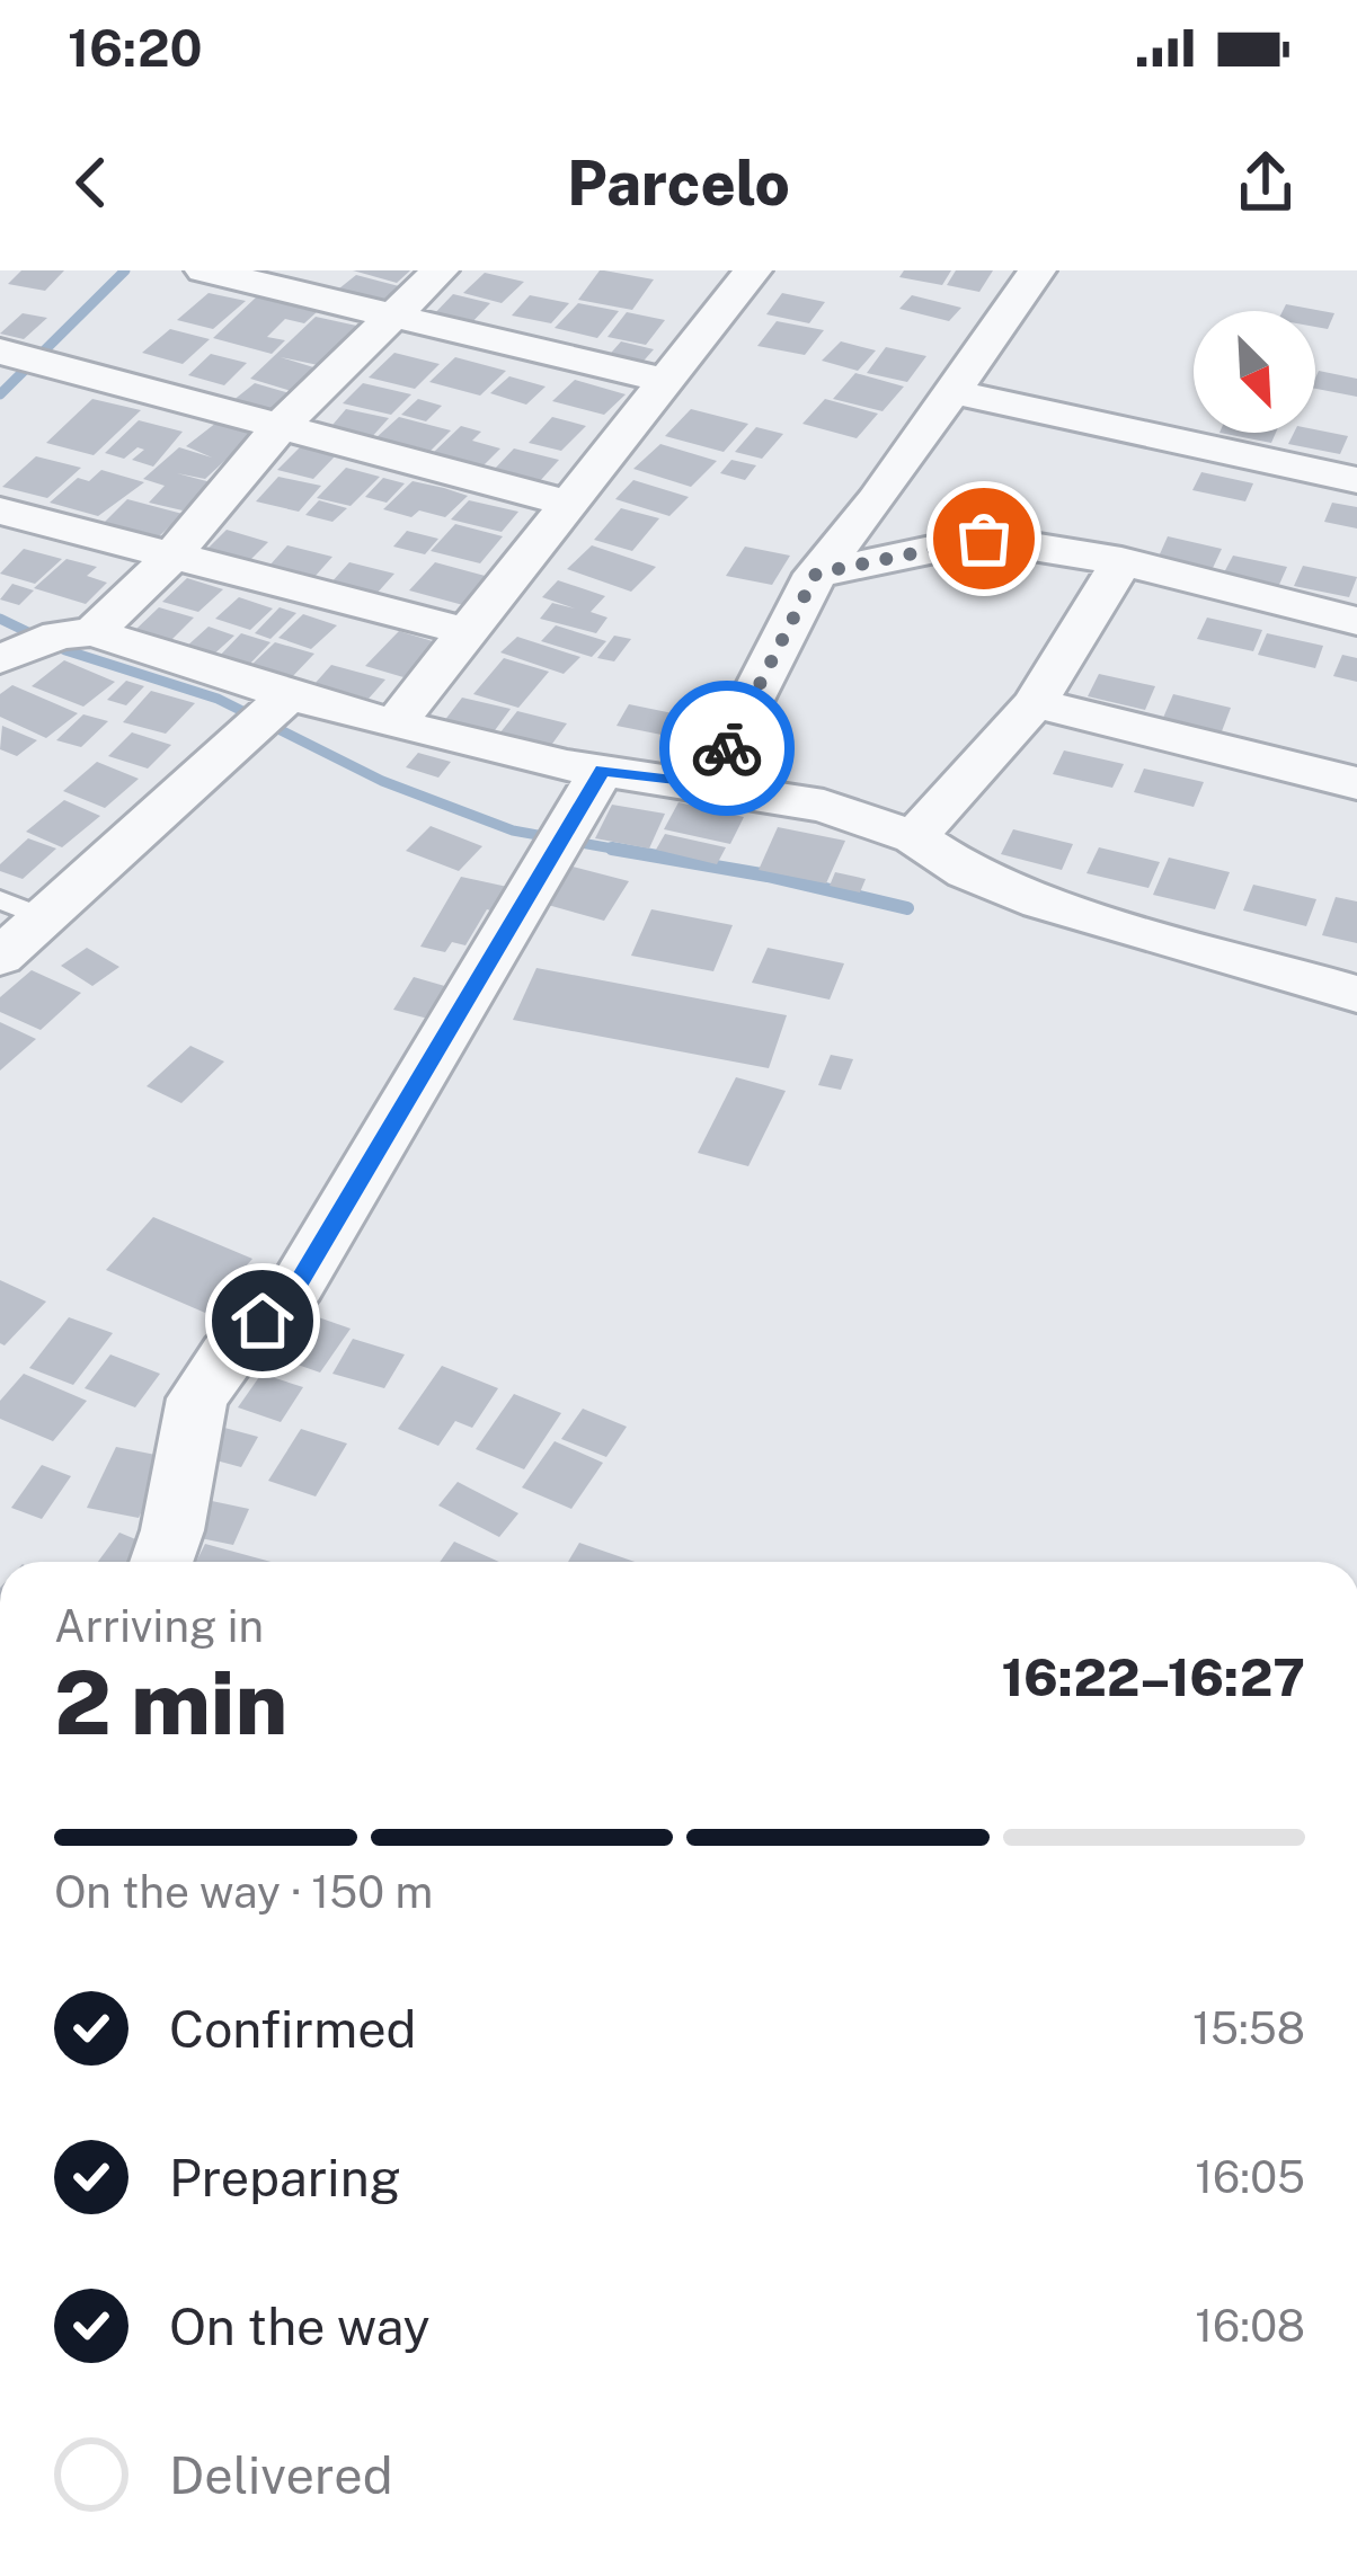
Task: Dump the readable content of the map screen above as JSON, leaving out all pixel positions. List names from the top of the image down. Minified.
{"north":"bottom right","page":{"status":"16:20","header":"Parcelo","heading":["2 min","Arriving in","16:22–16:27"],"bar":"On the way · 150 m","list":[["Confirmed","15:58"],["Preparing","16:05"],["On the way","16:08"],"Delivered"]}}
